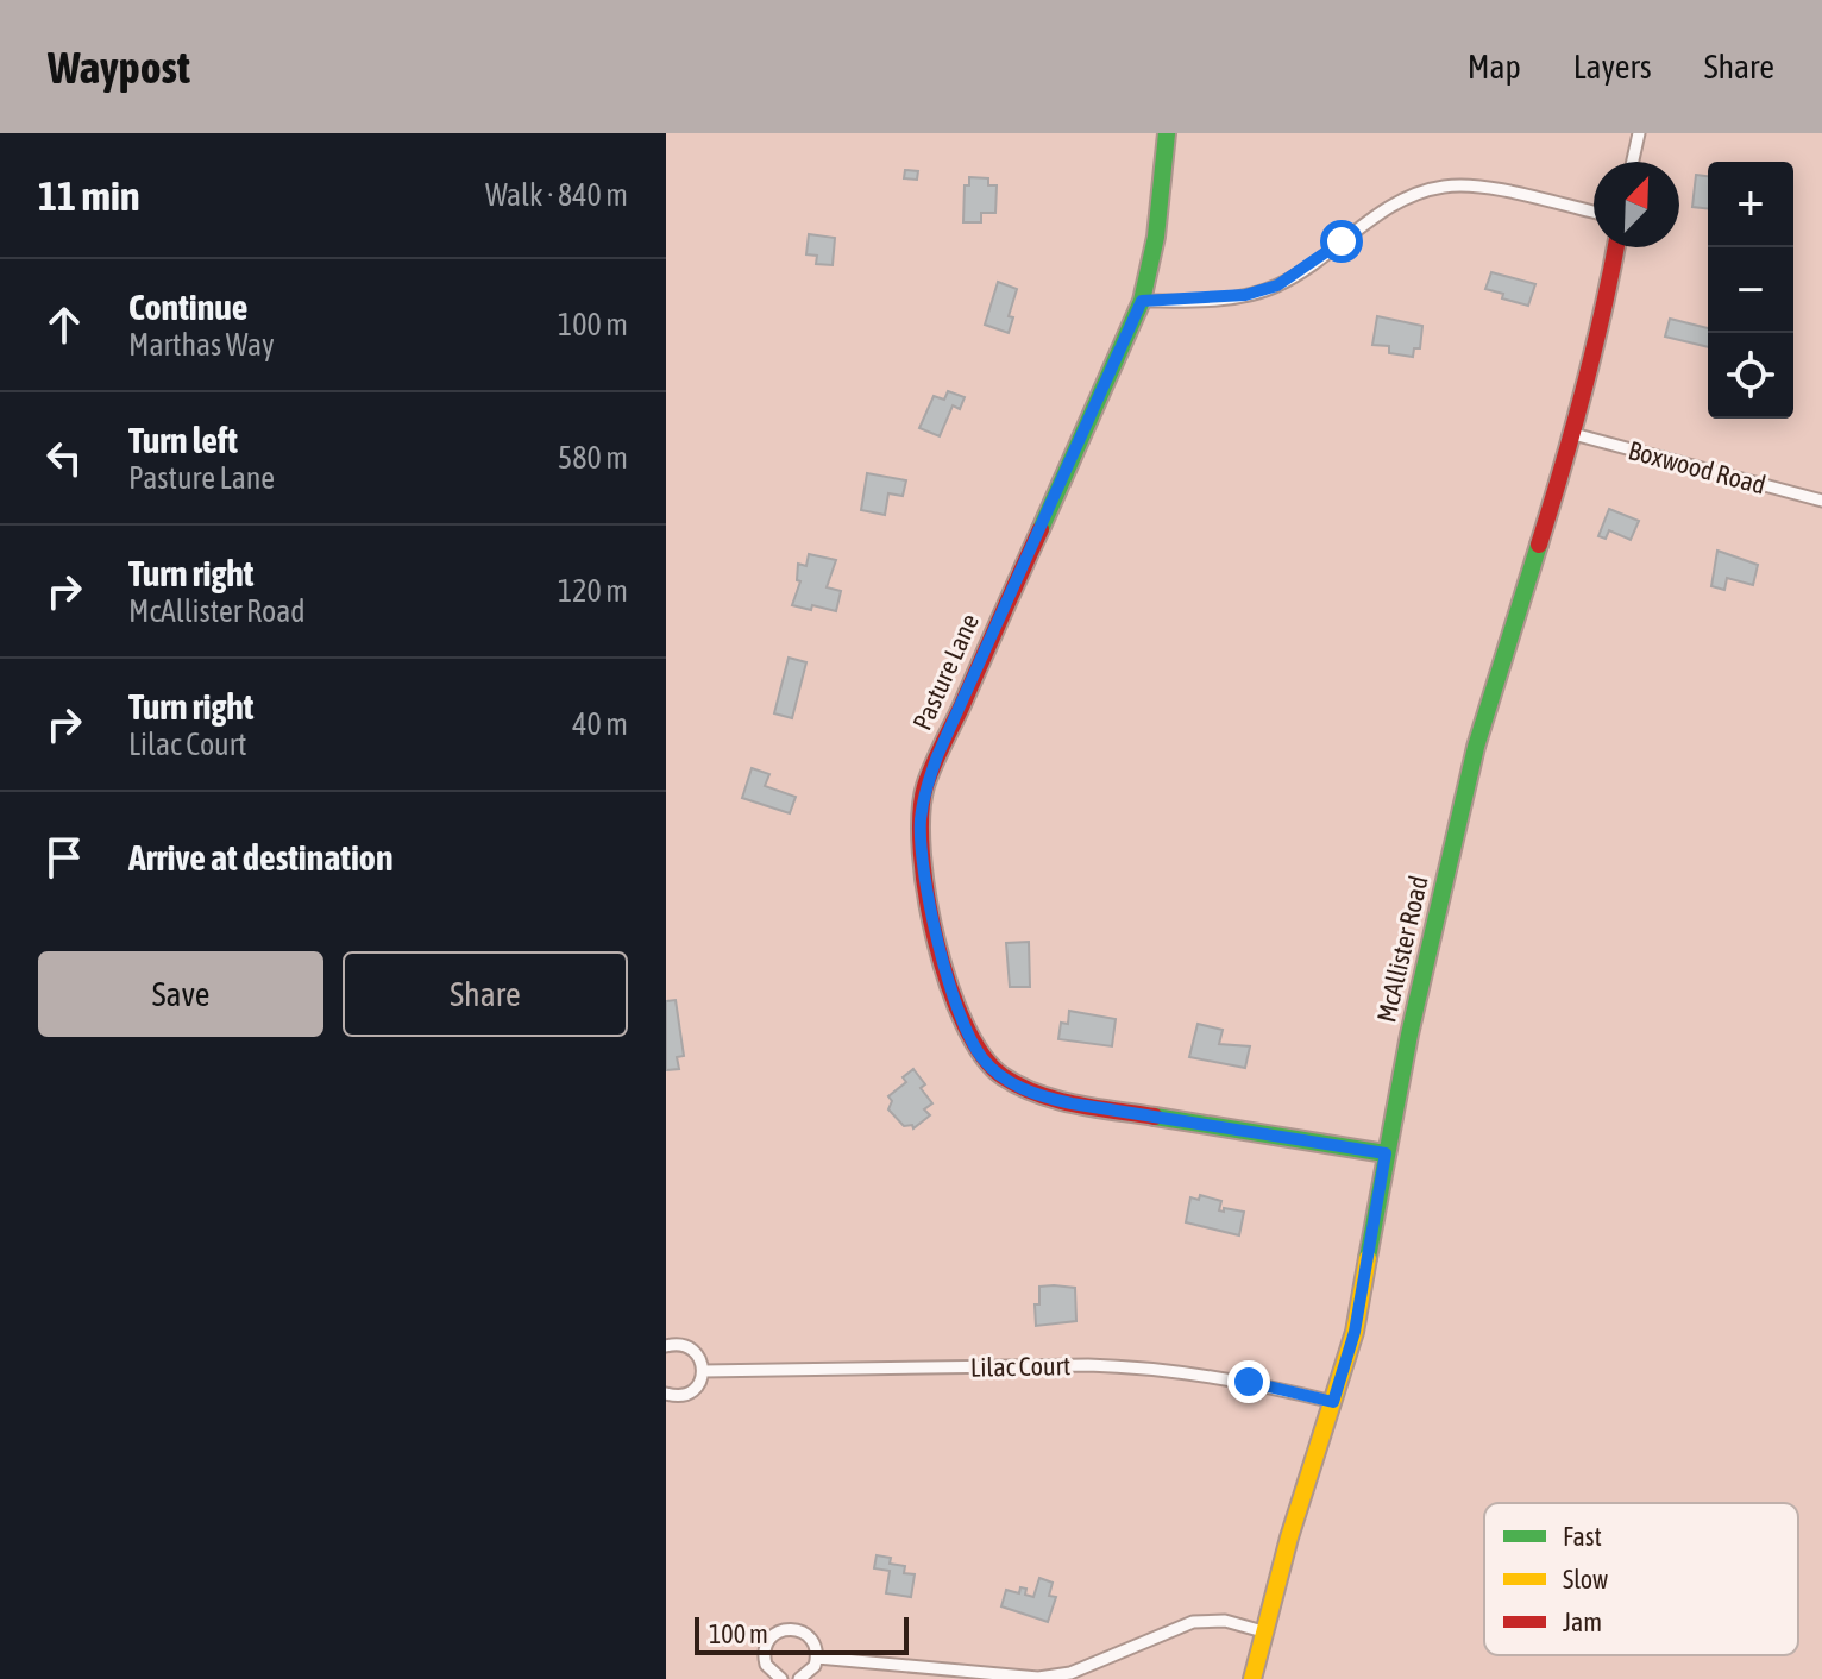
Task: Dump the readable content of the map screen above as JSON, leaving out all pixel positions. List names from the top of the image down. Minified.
{"streets":{"street":["Boxwood Road","Pasture Lane","McAllister Road","Lilac Court"]},"crossings":[["Boxwood Road","McAllister Road"],["Pasture Lane","McAllister Road"],["McAllister Road","Lilac Court"]],"legend":["Fast","Slow","Jam"],"scale_bar":"100 m","north":"top right","page":{"header":"Waypost","nav":["Map","Layers","Share"],"heading":["11 min","Walk · 840 m"],"map_buttons":["+","−"],"list":[["Continue","Marthas Way","100 m"],["Turn left","Pasture Lane","580 m"],["Turn right","McAllister Road","120 m"],["Turn right","Lilac Court","40 m"],"Arrive at destination"],"buttons":["Save","Share"],"scale":"100 m"}}
